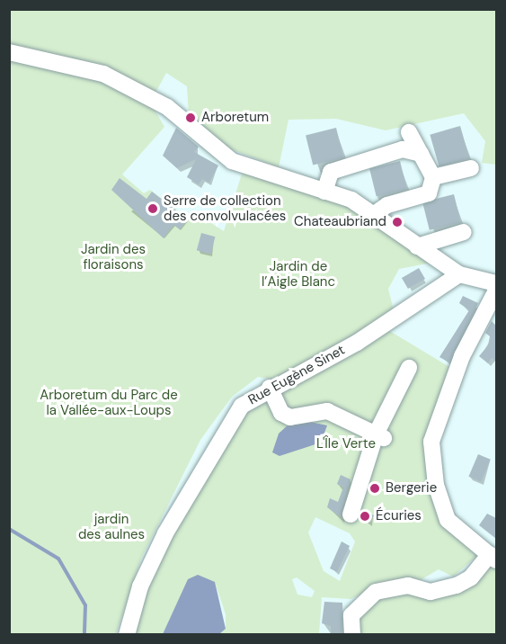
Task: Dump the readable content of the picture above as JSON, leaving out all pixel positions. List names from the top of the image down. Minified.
{"streets":{"street":["Rue Eugène Sinet"]},"parks":["Jardin des floraisons","Jardin de l’Aigle Blanc","Arboretum du Parc de la Vallée-aux-Loups","L'Île Verte","jardin des aulnes"],"places":["Arboretum","Serre de collection des convolvulacées","Chateaubriand","Bergerie","Écuries"]}
